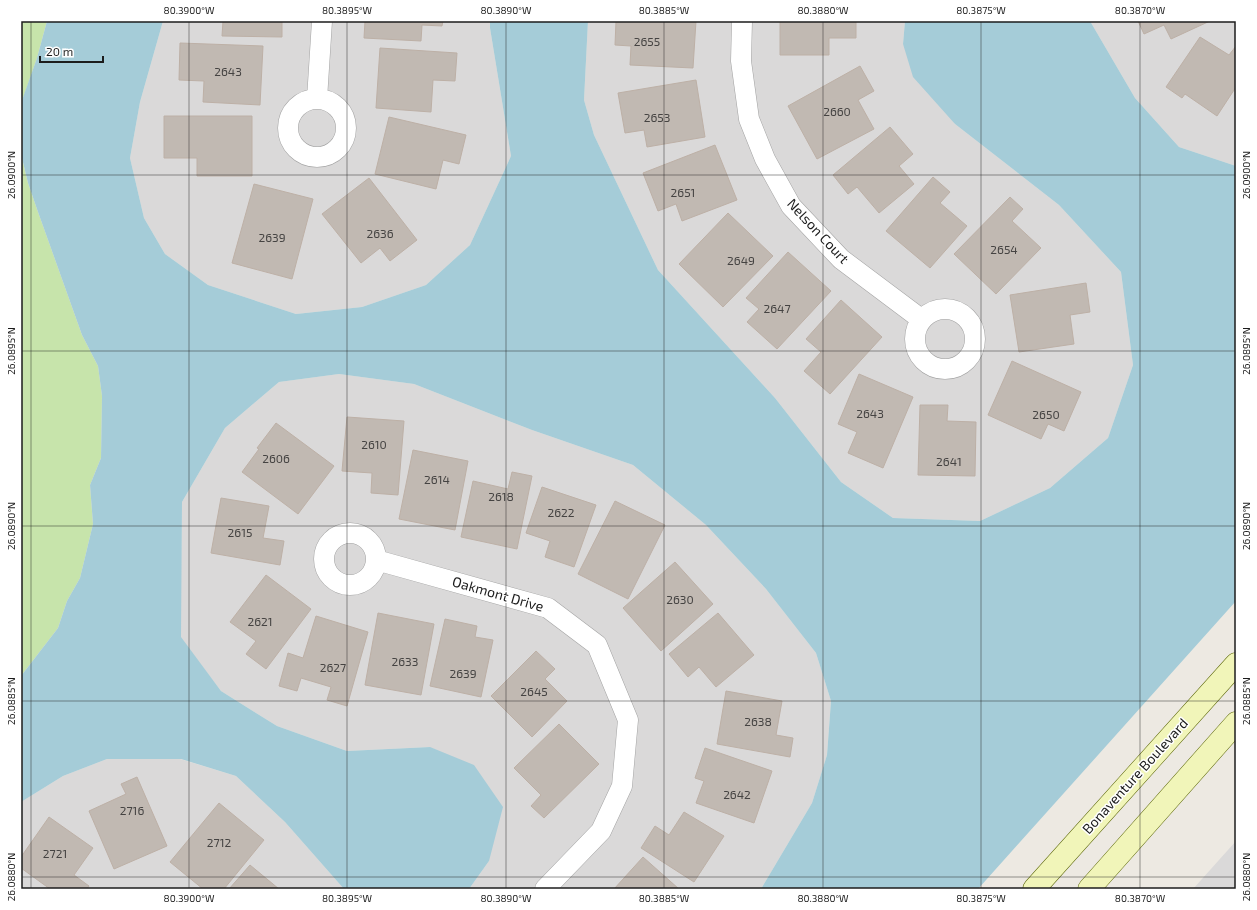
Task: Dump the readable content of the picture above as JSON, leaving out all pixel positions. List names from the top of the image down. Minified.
{"streets":{"main road":["Bonaventure Boulevard"],"street":["Nelson Court","Oakmont Drive"]},"house_numbers":["2655","2643","2660","2653","2651","2636","2639","2654","2649","2647","2643","2650","2610","2606","2641","2614","2618","2622","2615","2630","2621","2633","2627","2639","2645","2638","2642","2716","2712","2721"],"scale_bar":"20 m","coordinates":["80.3900°W","80.3895°W","80.3890°W","80.3885°W","80.3880°W","80.3875°W","80.3870°W","26.0900°N","26.0895°N","26.0890°N","26.0885°N","26.0880°N"]}
